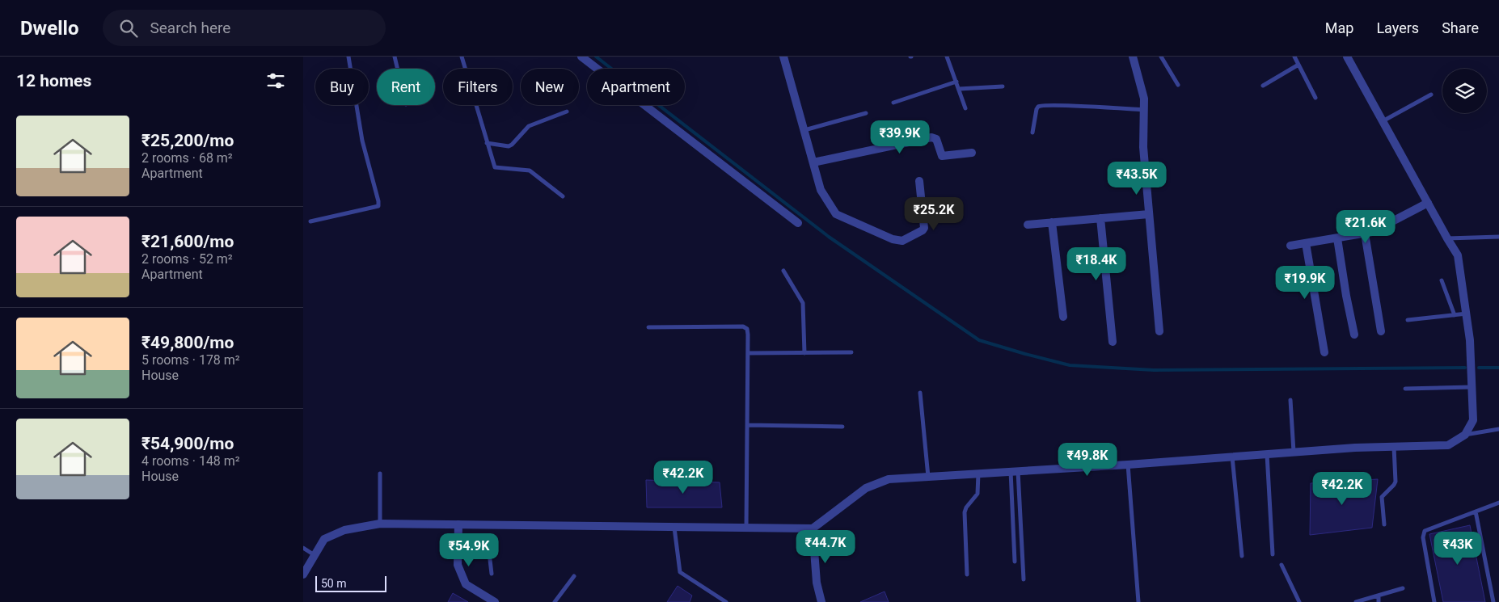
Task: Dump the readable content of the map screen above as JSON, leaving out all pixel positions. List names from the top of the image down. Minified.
{"scale_bar":"50 m","page":{"header":"Dwello","search":"Search here","nav":["Map","Layers","Share"],"heading":"12 homes","chip":["Buy","Rent","Filters","New","Apartment"],"list":[{"name":"₹25,200/mo","note":"2 rooms · 68 m² · Apartment"},{"name":"₹21,600/mo","note":"2 rooms · 52 m² · Apartment"},{"name":"₹49,800/mo","note":"5 rooms · 178 m² · House"},{"name":"₹54,900/mo","note":"4 rooms · 148 m² · House"}],"price":["₹39.9K","₹43.5K","₹25.2K","₹21.6K","₹18.4K","₹19.9K","₹49.8K","₹42.2K","₹42.2K","₹44.7K","₹43K","₹54.9K"],"scale":"50 m"}}
